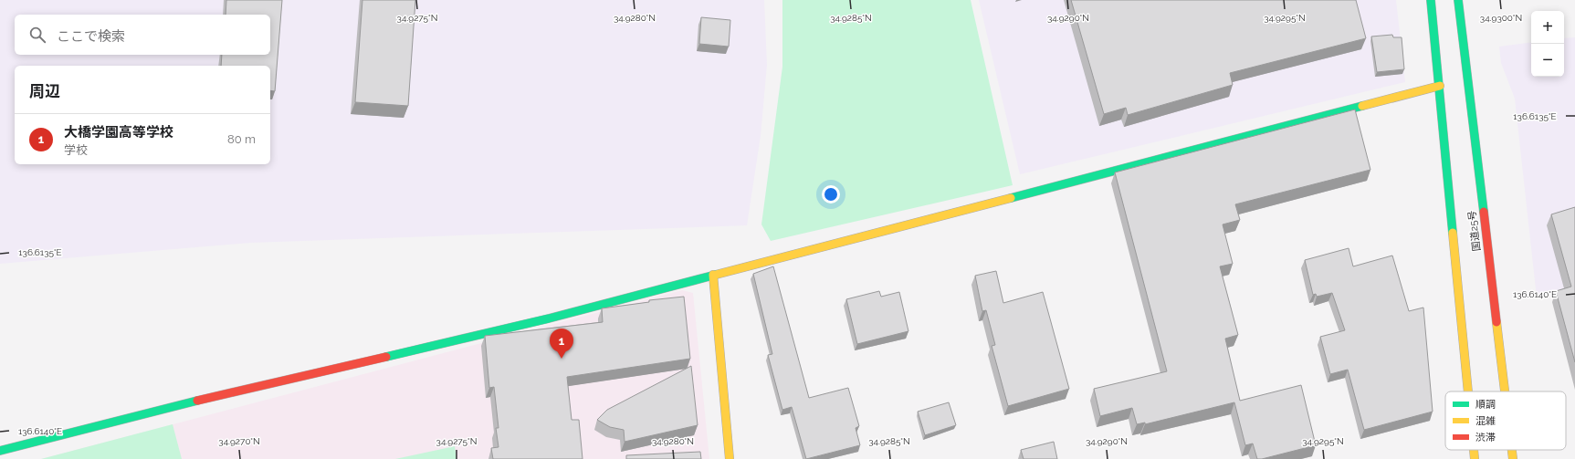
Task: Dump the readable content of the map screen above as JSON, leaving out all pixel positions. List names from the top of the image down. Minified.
{"streets":{"main road":["国道25号"]},"legend":["順調","混雑","渋滞"],"page":{"map_buttons":["+","−"],"search":"ここで検索","heading":"周辺","list":[{"mark":"1","name":"大橋学園高等学校","note":"学校","value":"80 m"}],"pins":"1"},"coordinates":["34.9275°N","34.9280°N","34.9285°N","34.9290°N","34.9295°N","34.9300°N","136.6135°E","136.6140°E","34.9270°N"]}
